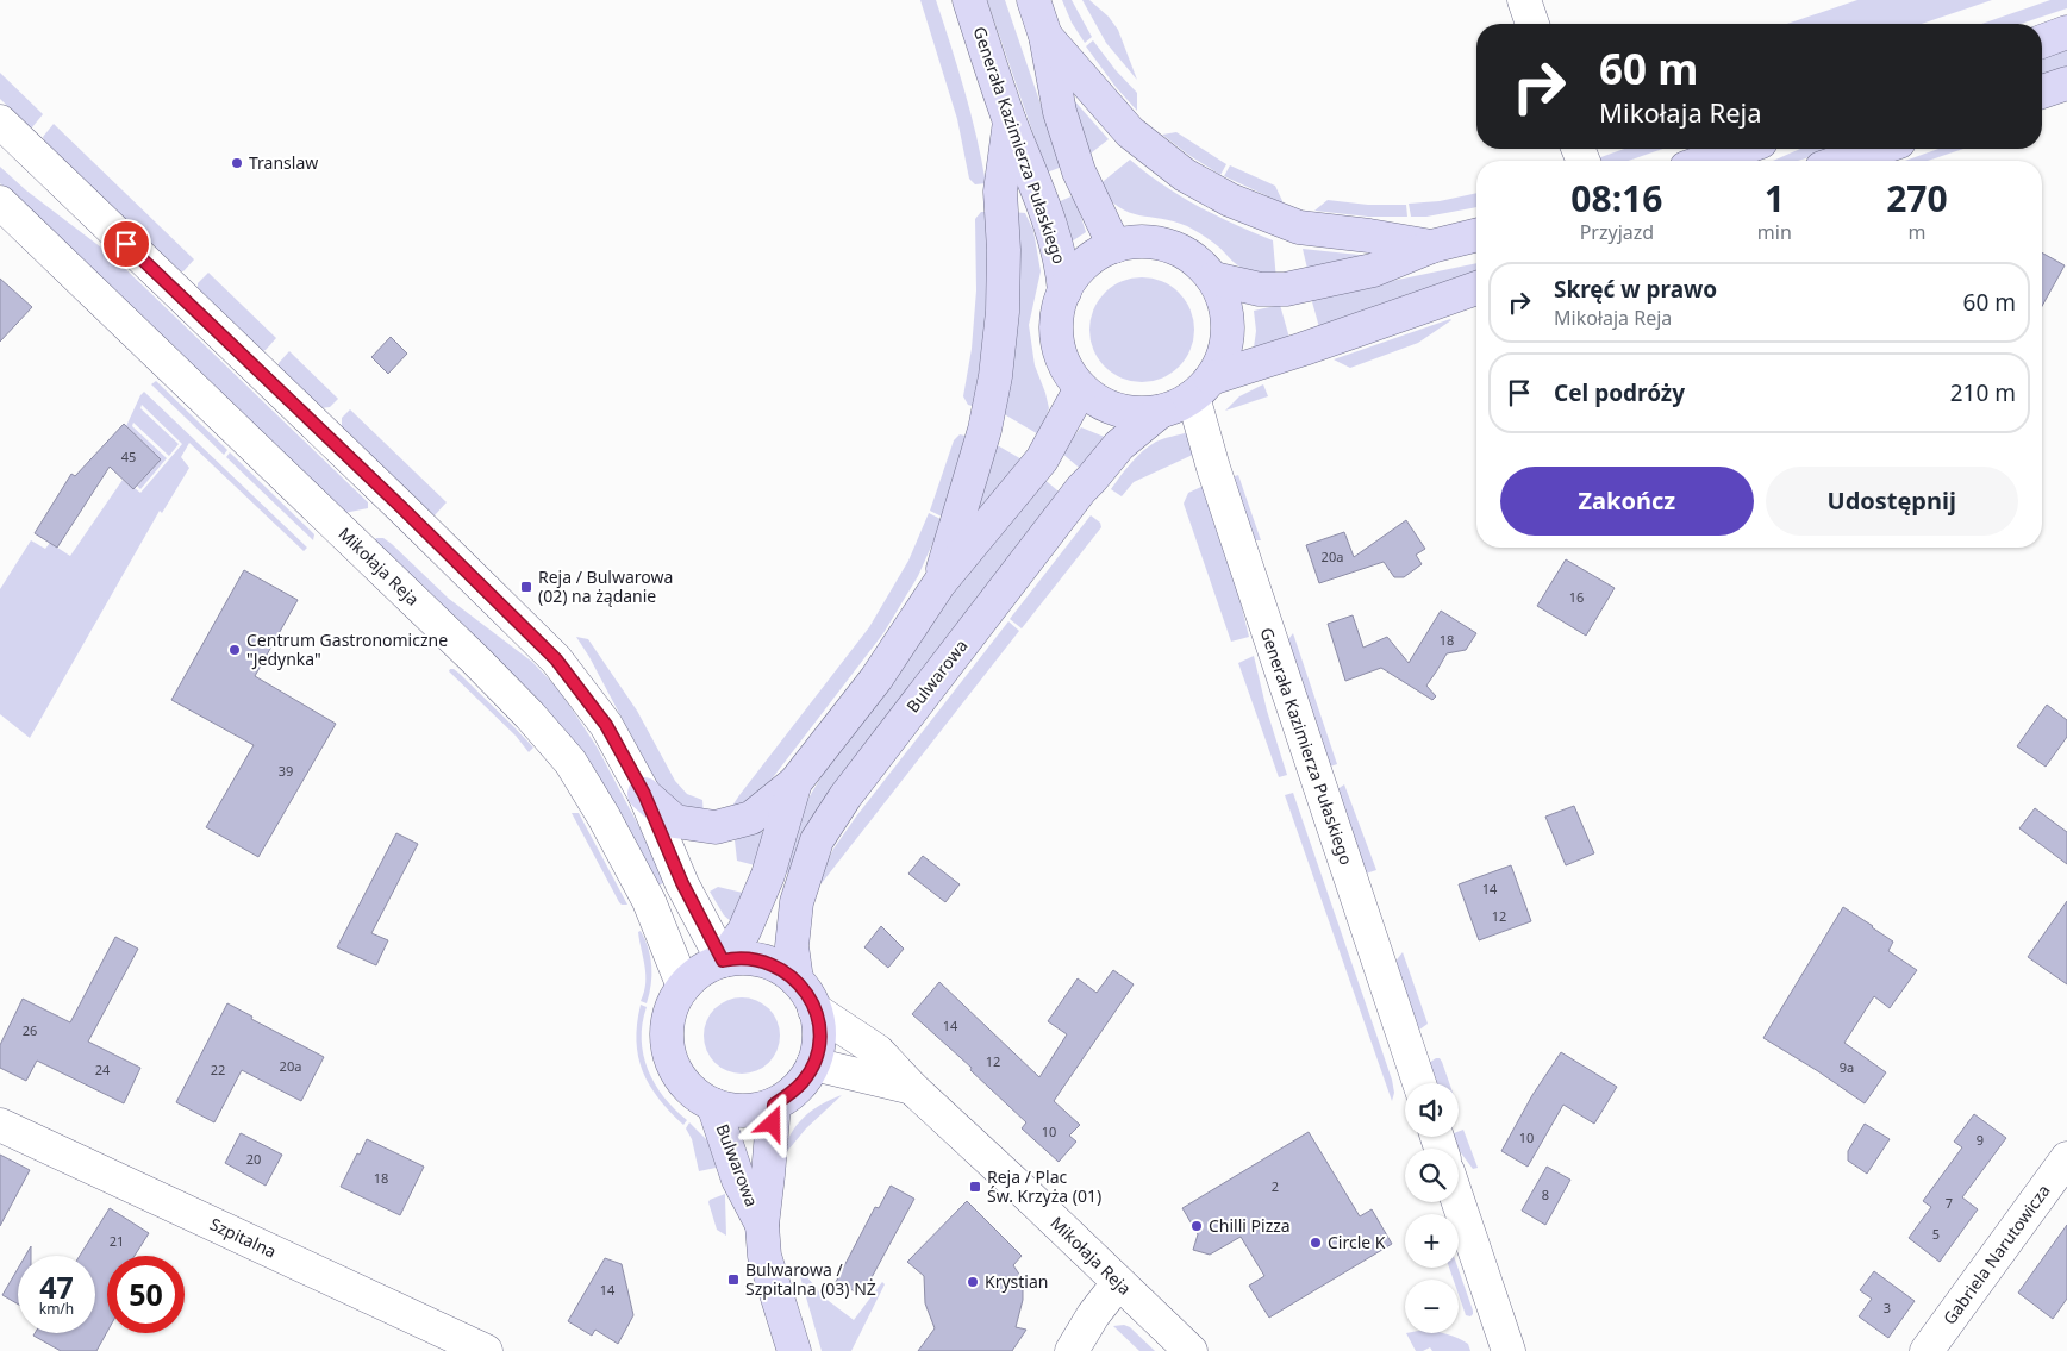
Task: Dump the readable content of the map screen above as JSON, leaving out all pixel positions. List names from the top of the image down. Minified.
{"streets":{"main road":["Generała Kazimierza Pułaskiego","Bulwarowa"],"street":["Mikołaja Reja","Szpitalna","Gabriela Narutowicza"]},"crossings":[["Generała Kazimierza Pułaskiego","Bulwarowa"],["Mikołaja Reja","Bulwarowa"]],"places":{"other":["Translaw","Centrum Gastronomiczne \"Jedynka\"","Chilli Pizza","Circle K","Krystian"],"transit":["Reja / Bulwarowa (02) na żądanie","Reja / Plac Św. Krzyża (01)","Bulwarowa / Szpitalna (03) NŻ"]},"house_numbers":["45","20a","16","18","39","14","12","14","26","12","20a","9a","24","22","10","10","9","20","18","2","8","7","5","21","14","3"],"page":{"turn":["60 m","Mikołaja Reja"],"eta":["08:16","Przyjazd","1","min","270","m"],"list":[{"name":"Skręć w prawo","note":"Mikołaja Reja","value":"60 m"},{"name":"Cel podróży","value":"210 m"}],"buttons":["Zakończ","Udostępnij"],"map_buttons":["+","−"],"speed":"47 km/h","limit":"50"}}
